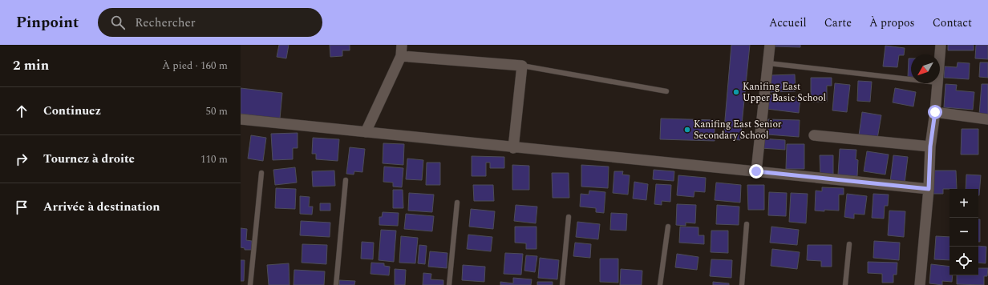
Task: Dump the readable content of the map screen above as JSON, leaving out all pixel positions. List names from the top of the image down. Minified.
{"places":["Kanifing East Upper Basic School","Kanifing East Senior Secondary School"],"north":"bottom left","page":{"header":"Pinpoint","search":"Rechercher","nav":["Accueil","Carte","À propos","Contact"],"heading":["2 min","À pied · 160 m"],"list":[["Continuez","50 m"],["Tournez à droite","110 m"],"Arrivée à destination"],"map_buttons":["+","−"]}}
